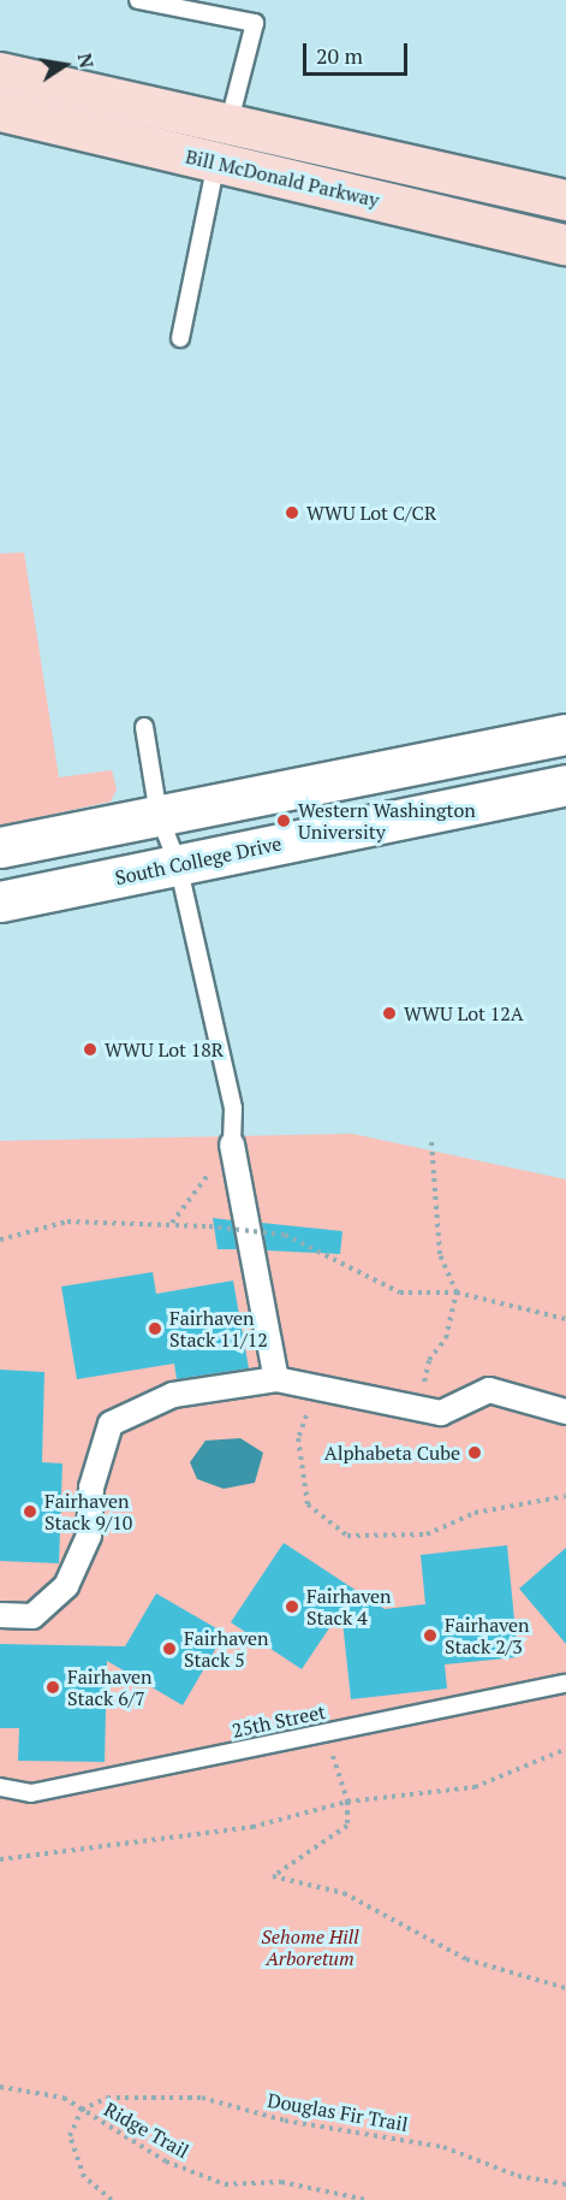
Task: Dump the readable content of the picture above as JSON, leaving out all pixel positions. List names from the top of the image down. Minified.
{"streets":{"main road":["Bill McDonald Parkway"],"street":["South College Drive"],"lane":["25th Street"],"path":["Douglas Fir Trail","Ridge Trail"]},"crossings":[["Douglas Fir Trail","Ridge Trail"]],"parks":["Sehome Hill Arboretum"],"places":["WWU Lot C/CR","Western Washington University","WWU Lot 12A","WWU Lot 18R","Fairhaven Stack 11/12","Alphabeta Cube","Fairhaven Stack 9/10","Fairhaven Stack 4","Fairhaven Stack 2/3","Fairhaven Stack 5","Fairhaven Stack 6/7"],"scale_bar":"20 m","north":"right"}
